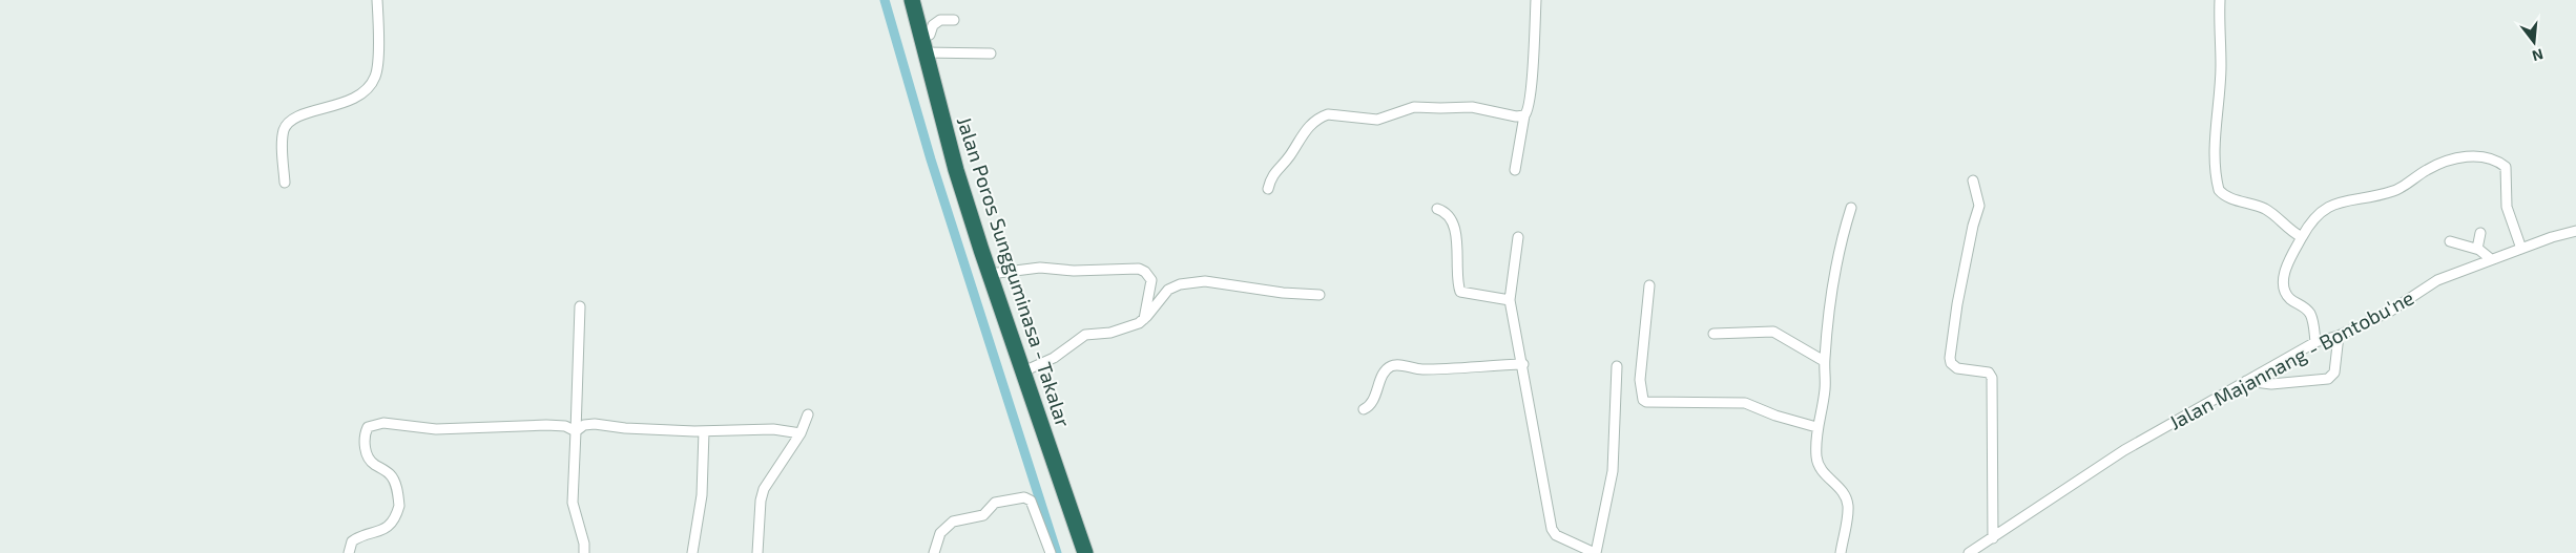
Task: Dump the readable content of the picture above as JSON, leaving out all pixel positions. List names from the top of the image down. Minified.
{"streets":{"highway":["Jalan Poros Sungguminasa - Takalar"],"street":["Jalan Majannang - Bontobu'ne"]},"north":"bottom"}
